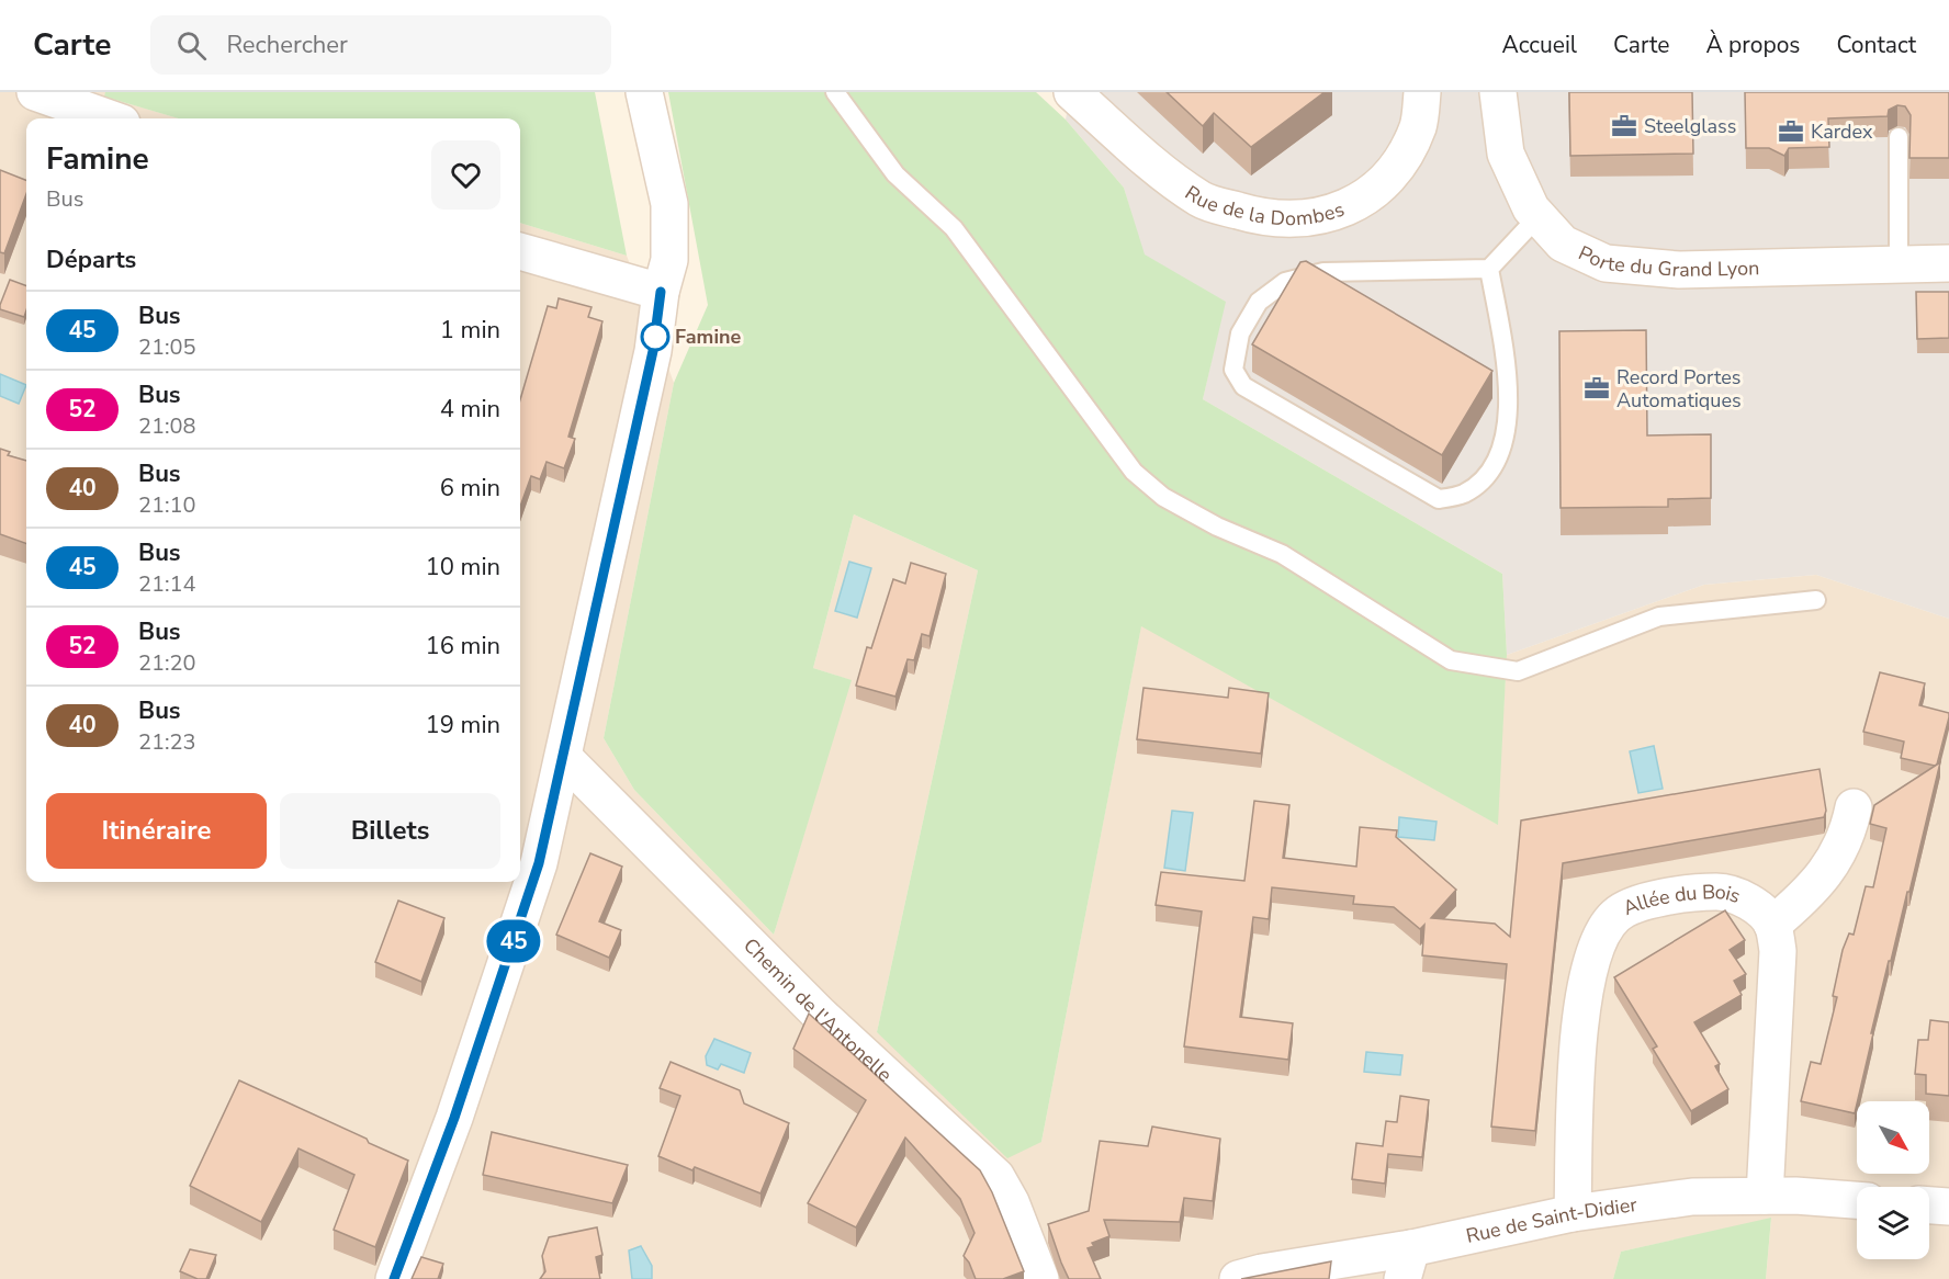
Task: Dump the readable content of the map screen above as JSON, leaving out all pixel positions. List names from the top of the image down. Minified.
{"streets":{"street":["Rue de la Dombes","Porte du Grand Lyon","Allée du Bois","Chemin de l'Antonelle","Rue de Saint-Didier"]},"crossings":[["Allée du Bois","Rue de Saint-Didier"]],"places":{"office":["Steelglass","Kardex","Record Portes Automatiques"],"other":["Famine"]},"lines":["bus line 45"],"north":"bottom right","page":{"header":"Carte","search":"Rechercher","nav":["Accueil","Carte","À propos","Contact"],"on_map":"45","heading":[["Famine","Bus"],"Départs"],"list":[{"mark":"45","name":"Bus","note":"21:05","value":"1 min"},{"mark":"52","name":"Bus","note":"21:08","value":"4 min"},{"mark":"40","name":"Bus","note":"21:10","value":"6 min"},{"mark":"45","name":"Bus","note":"21:14","value":"10 min"},{"mark":"52","name":"Bus","note":"21:20","value":"16 min"},{"mark":"40","name":"Bus","note":"21:23","value":"19 min"}],"buttons":["Itinéraire","Billets"]}}
